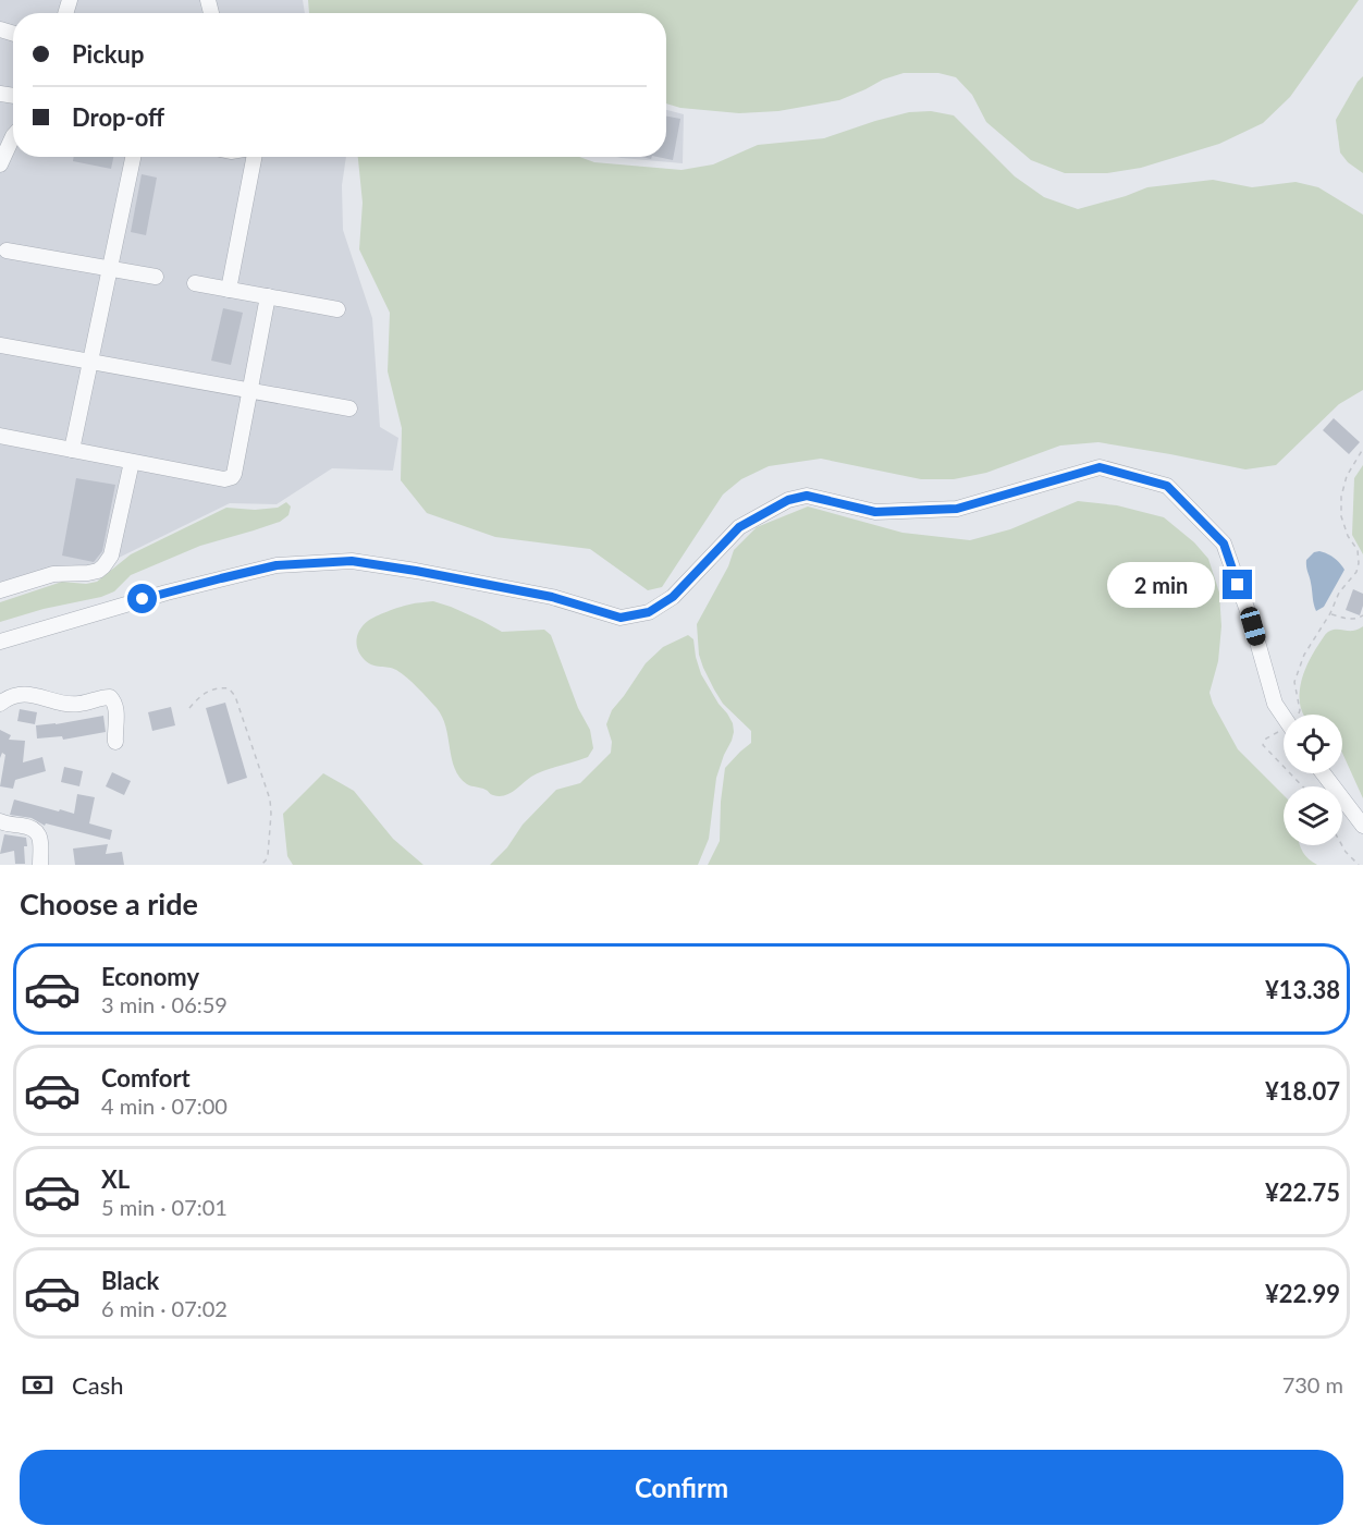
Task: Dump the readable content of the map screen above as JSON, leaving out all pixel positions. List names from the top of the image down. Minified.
{"page":{"banner":["Pickup","Drop-off"],"bubble":"2 min","heading":"Choose a ride","list":[{"name":"Economy","note":"3 min · 06:59","value":"¥13.38"},{"name":"Comfort","note":"4 min · 07:00","value":"¥18.07"},{"name":"XL","note":"5 min · 07:01","value":"¥22.75"},{"name":"Black","note":"6 min · 07:02","value":"¥22.99"}],"pay":["Cash","730 m"],"buttons":"Confirm"}}
